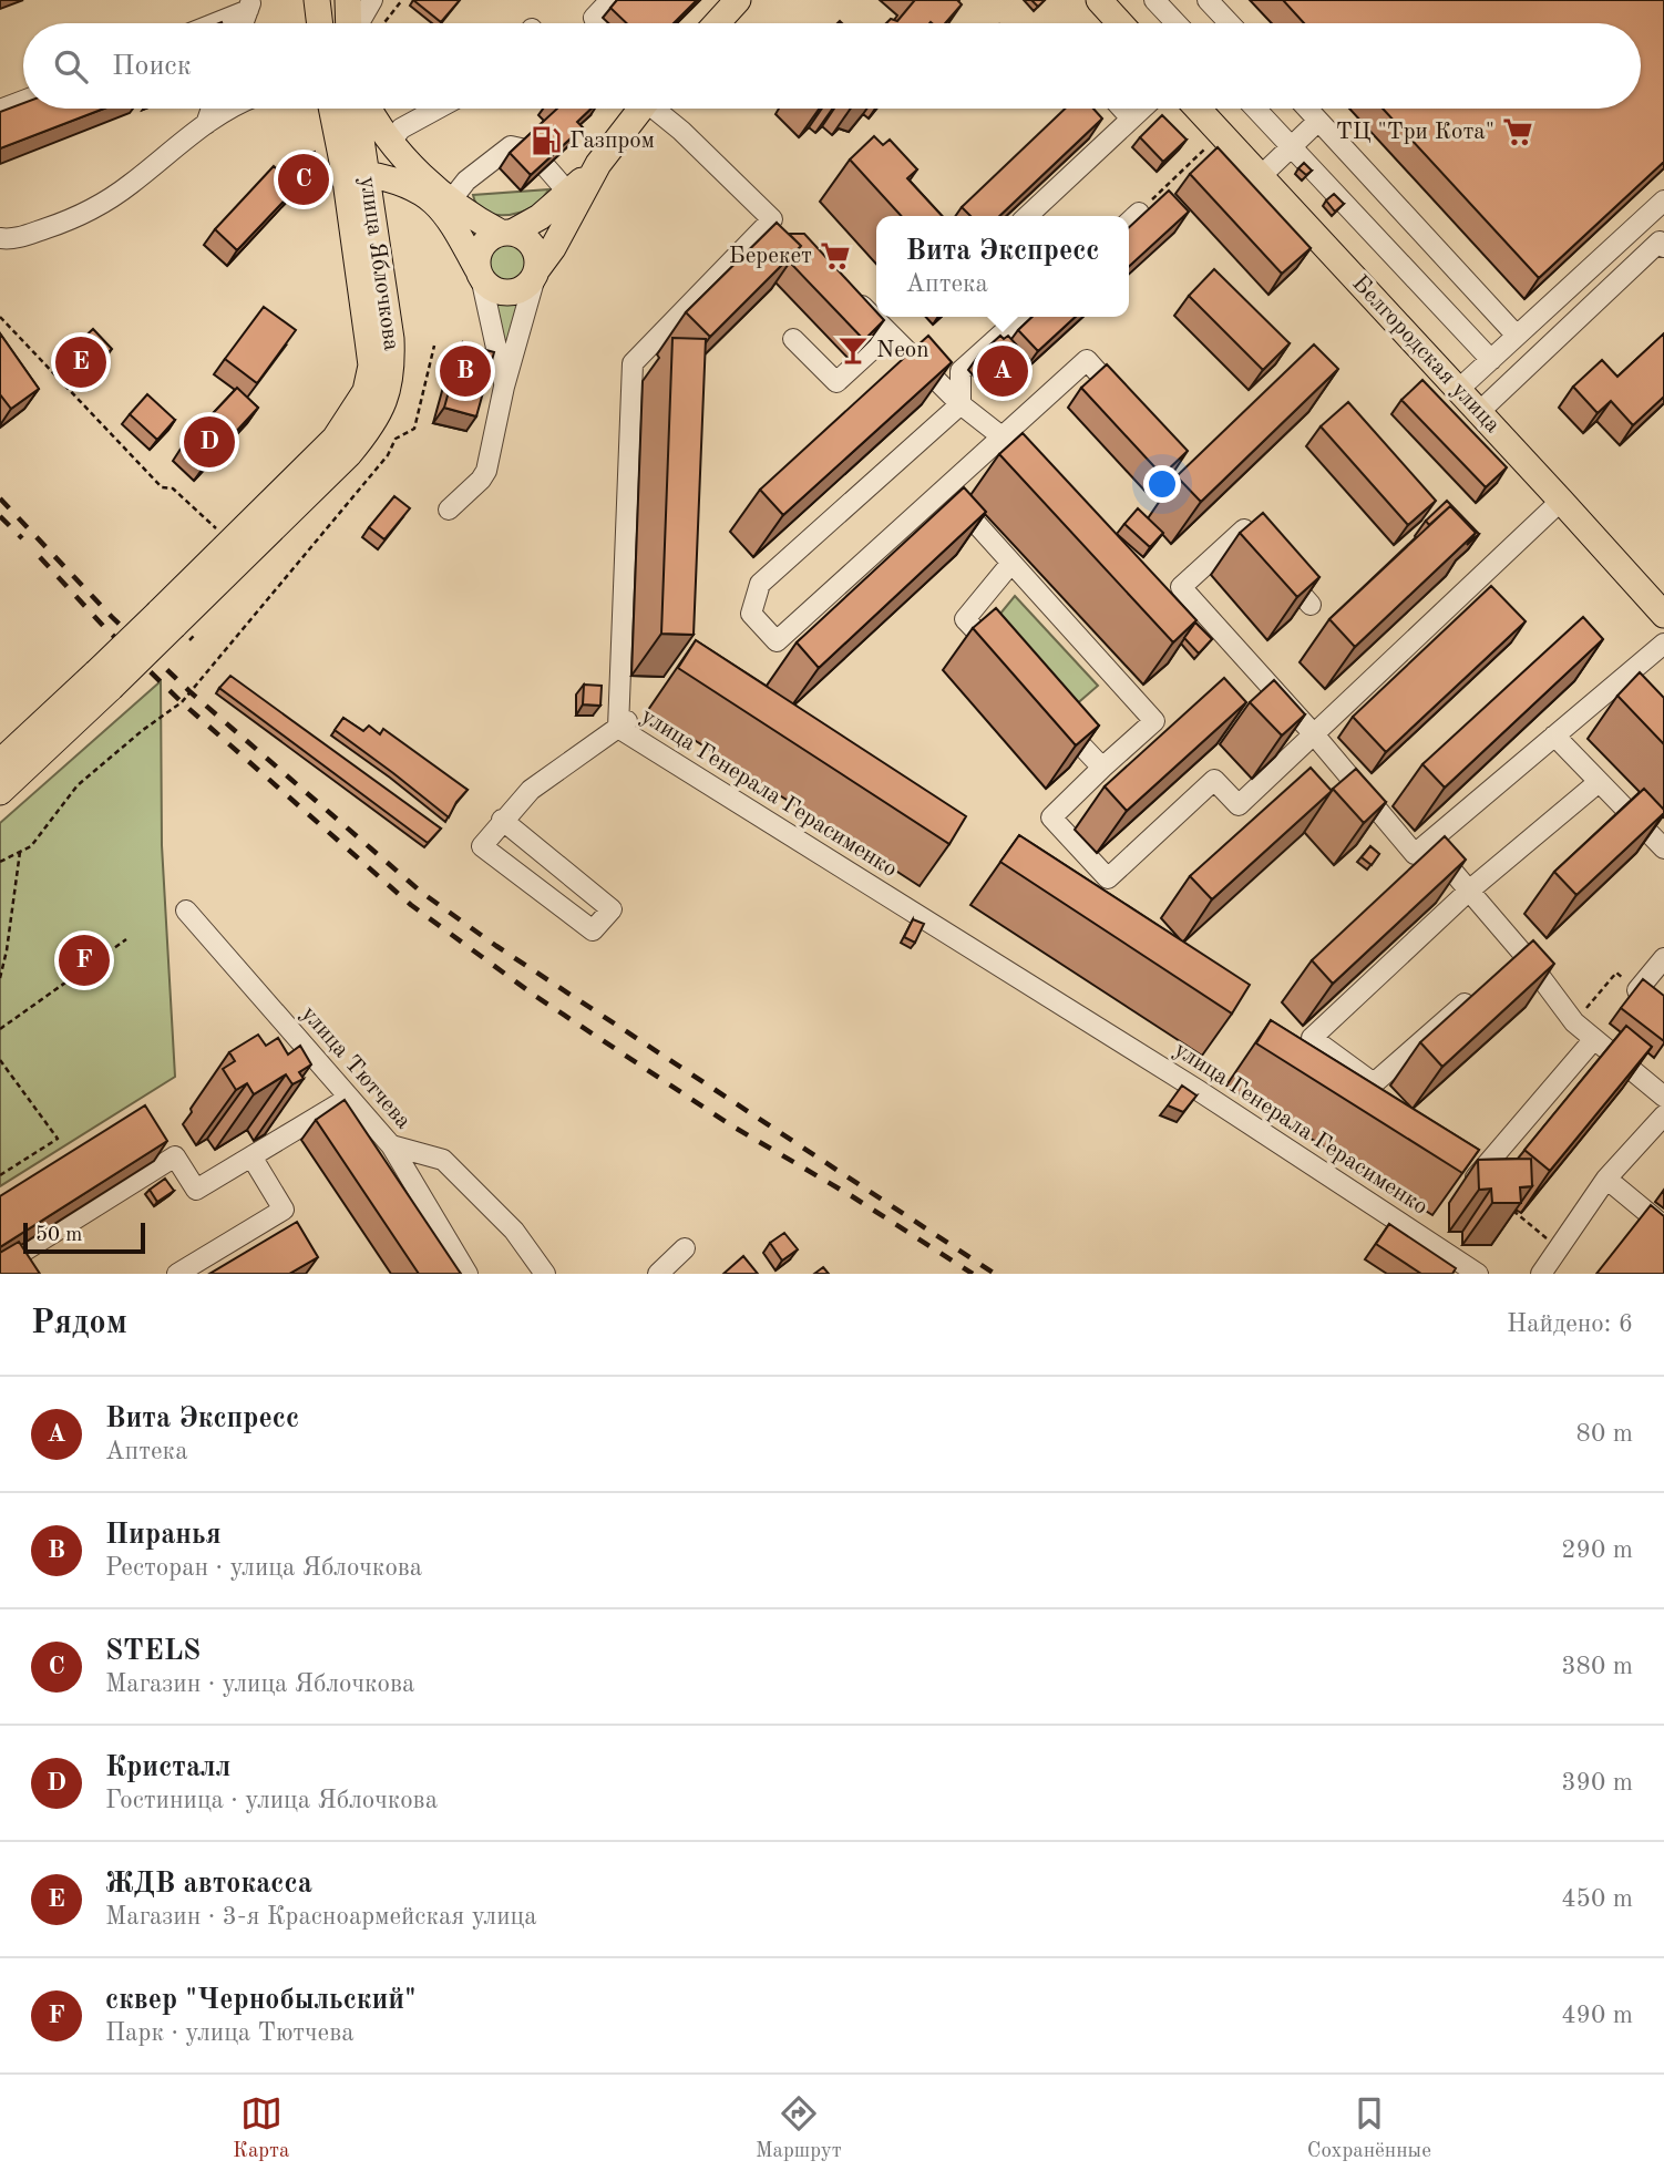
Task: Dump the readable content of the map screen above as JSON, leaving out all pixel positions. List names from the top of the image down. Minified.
{"streets":{"main road":["улица Яблочкова","Белгородская улица"],"street":["улица Генерала Герасименко","улица Тютчева"]},"places":{"supermarket":["ТЦ \"Три Кота\"","Берекет"],"fuel station":["Газпром"],"bar":["Neon"]},"scale_bar":"50 m","page":{"search":"Поиск","pins":["C","E","A","B","D","F"],"popup":["Вита Экспресс","Аптека"],"scale":"50 m","heading":["Рядом","Найдено: 6"],"list":[{"mark":"A","name":"Вита Экспресс","note":"Аптека","value":"80 m"},{"mark":"B","name":"Пиранья","note":"Ресторан · улица Яблочкова","value":"290 m"},{"mark":"C","name":"STELS","note":"Магазин · улица Яблочкова","value":"380 m"},{"mark":"D","name":"Кристалл","note":"Гостиница · улица Яблочкова","value":"390 m"},{"mark":"E","name":"ЖДВ автокасса","note":"Магазин · 3-я Красноармейская улица","value":"450 m"},{"mark":"F","name":"сквер \"Чернобыльский\"","note":"Парк · улица Тютчева","value":"490 m"}],"nav":["Карта","Маршрут","Сохранённые"]}}
